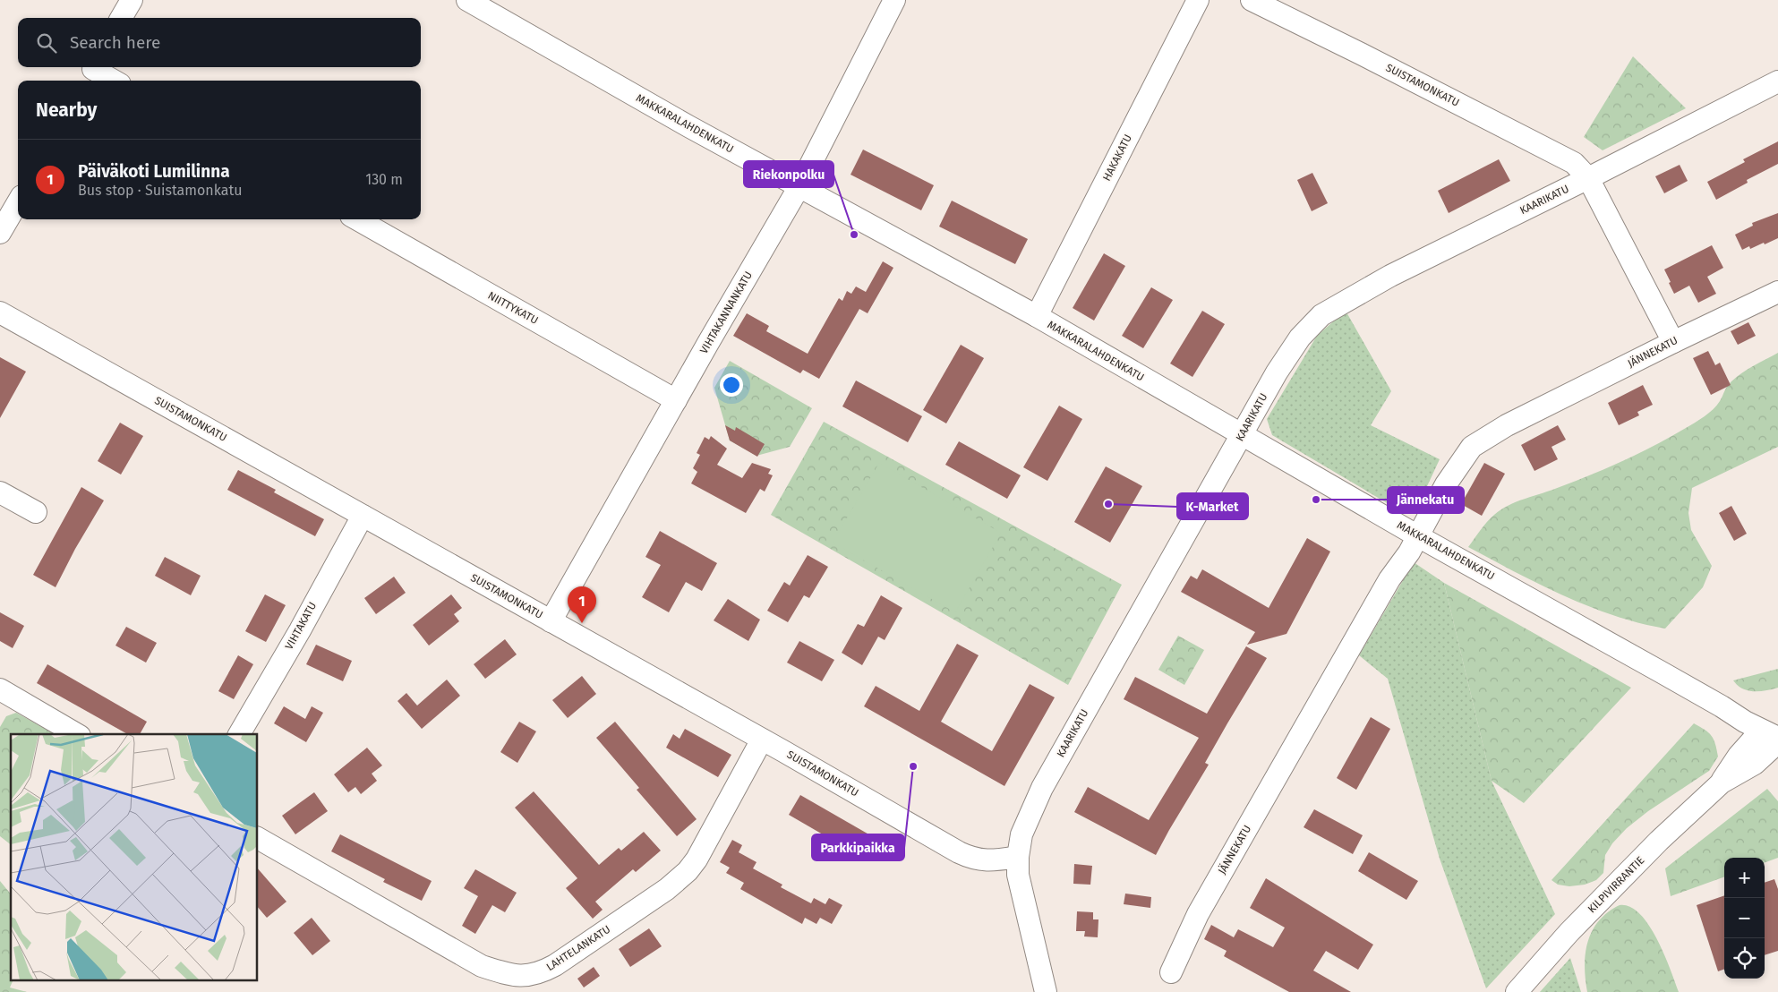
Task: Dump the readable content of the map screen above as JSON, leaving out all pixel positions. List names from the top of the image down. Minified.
{"streets":{"street":["SUISTAMONKATU","MAKKARALAHDENKATU","HAKAKATU","KAARIKATU","NIITTYKATU","VIHTAKANNANKATU","JÄNNEKATU","VIHTAKATU","KILPIVIRRANTIE","LAHTELANKATU"]},"crossings":[["SUISTAMONKATU","KAARIKATU"],["SUISTAMONKATU","VIHTAKANNANKATU"],["SUISTAMONKATU","JÄNNEKATU"],["SUISTAMONKATU","VIHTAKATU"],["SUISTAMONKATU","LAHTELANKATU"],["MAKKARALAHDENKATU","HAKAKATU"],["MAKKARALAHDENKATU","KAARIKATU"],["MAKKARALAHDENKATU","VIHTAKANNANKATU"],["MAKKARALAHDENKATU","JÄNNEKATU"],["MAKKARALAHDENKATU","KILPIVIRRANTIE"],["NIITTYKATU","VIHTAKANNANKATU"]],"places":["Riekonpolku","Jännekatu","K-Market","Parkkipaikka"],"page":{"search":"Search here","heading":"Nearby","list":[{"mark":"1","name":"Päiväkoti Lumilinna","note":"Bus stop · Suistamonkatu","value":"130 m"}],"pins":"1","map_buttons":["+","−"]}}
